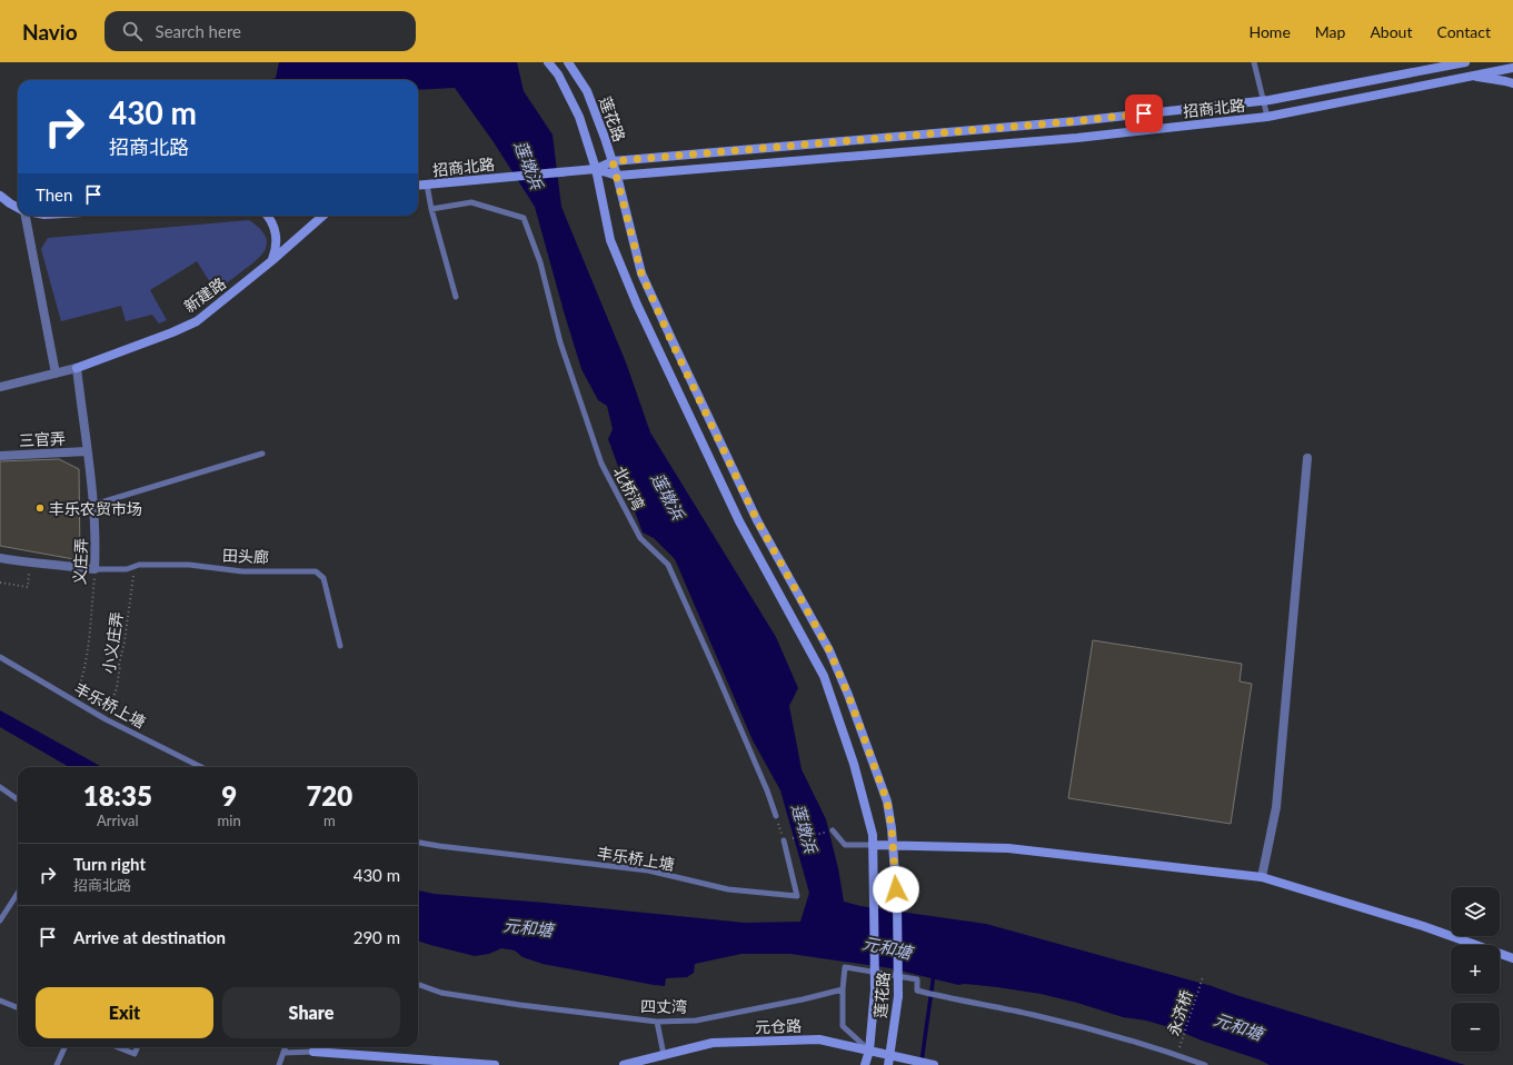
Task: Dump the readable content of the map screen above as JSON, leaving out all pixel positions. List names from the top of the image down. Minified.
{"streets":{"street":["招商北路","莲花路","新建路","三官弄","义庄弄","元仓路"],"lane":["北桥湾","田头廊","丰乐桥上塘","四丈湾"],"path":["小义庄弄","永济桥"]},"crossings":[["招商北路","莲花路"],["莲花路","元仓路"],["新建路","义庄弄"],["三官弄","义庄弄"],["田头廊","义庄弄"],["田头廊","小义庄弄"],["义庄弄","丰乐桥上塘"],["小义庄弄","丰乐桥上塘"]],"water":["莲墩浜","元和塘"],"places":["丰乐农贸市场"],"page":{"header":"Navio","search":"Search here","nav":["Home","Map","About","Contact"],"turn":["430 m","招商北路"],"then":"Then","eta":["18:35","Arrival","9","min","720","m"],"list":[{"name":"Turn right","note":"招商北路","value":"430 m"},{"name":"Arrive at destination","value":"290 m"}],"map_buttons":["+","−"],"buttons":["Exit","Share"]}}
